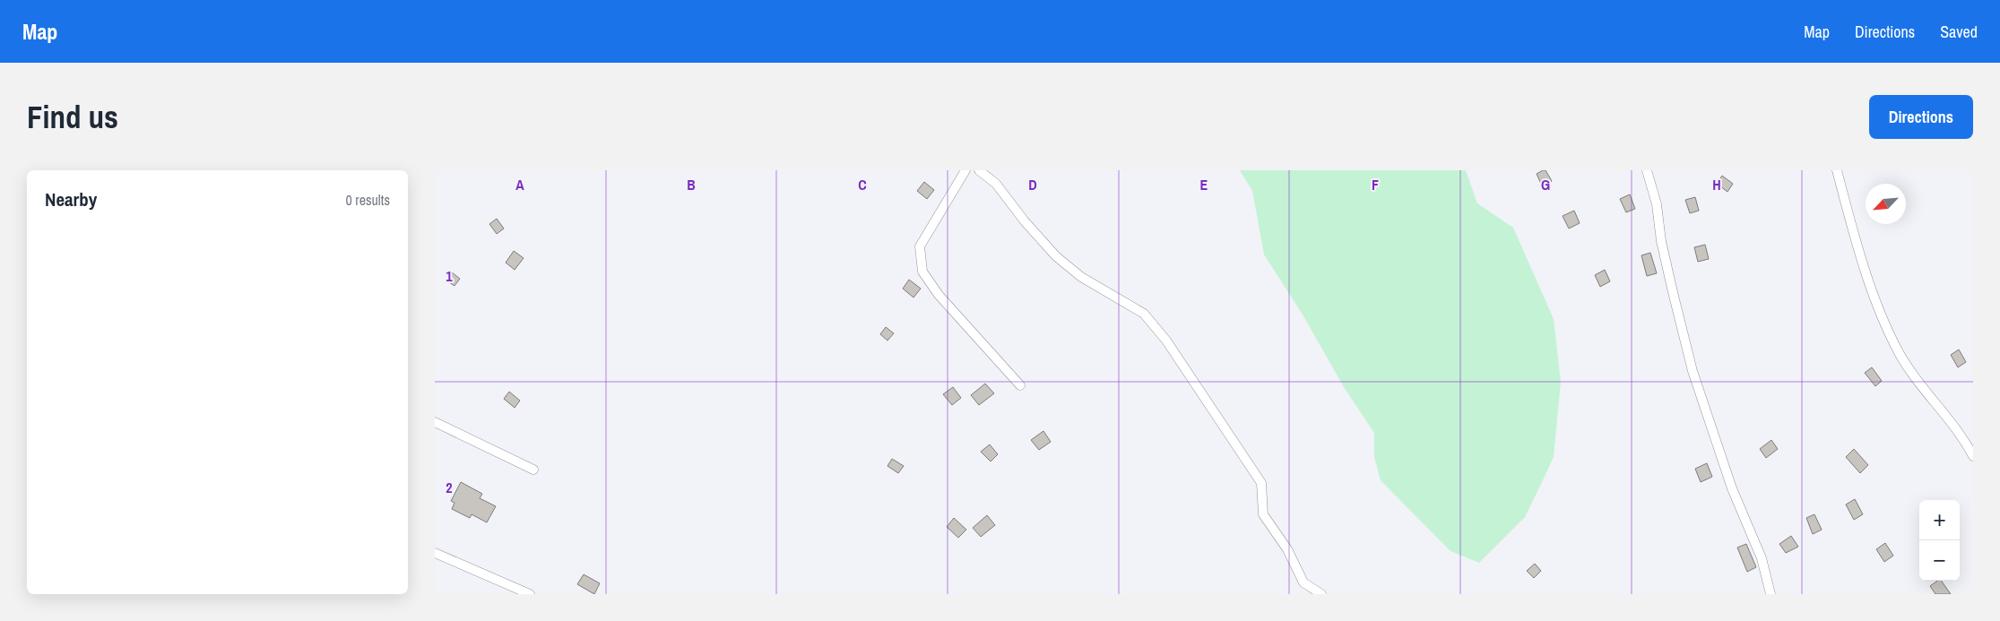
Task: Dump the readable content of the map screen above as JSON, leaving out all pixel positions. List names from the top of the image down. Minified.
{"north":"bottom left","page":{"header":"Map","nav":["Map","Directions","Saved"],"buttons":"Directions","title":"Find us","heading":["Nearby","0 results"],"map_buttons":["+","−"]},"grid":{"columns":["A","B","C","D","E","F","G","H"],"rows":["1","2"]}}
